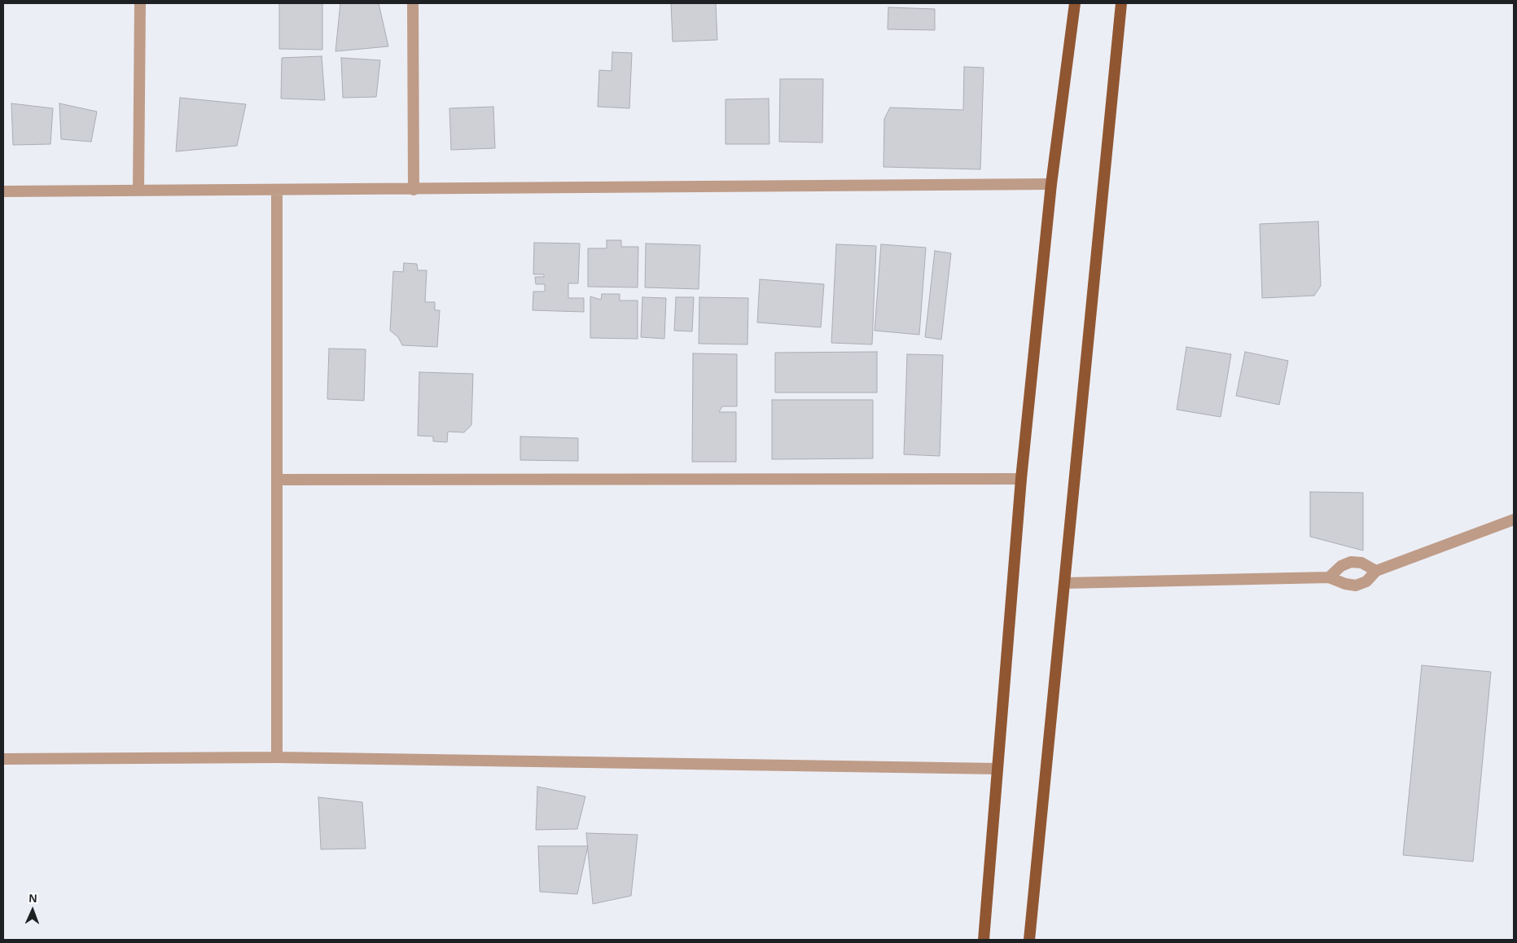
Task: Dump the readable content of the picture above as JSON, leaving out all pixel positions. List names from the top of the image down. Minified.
{"north":"top"}
